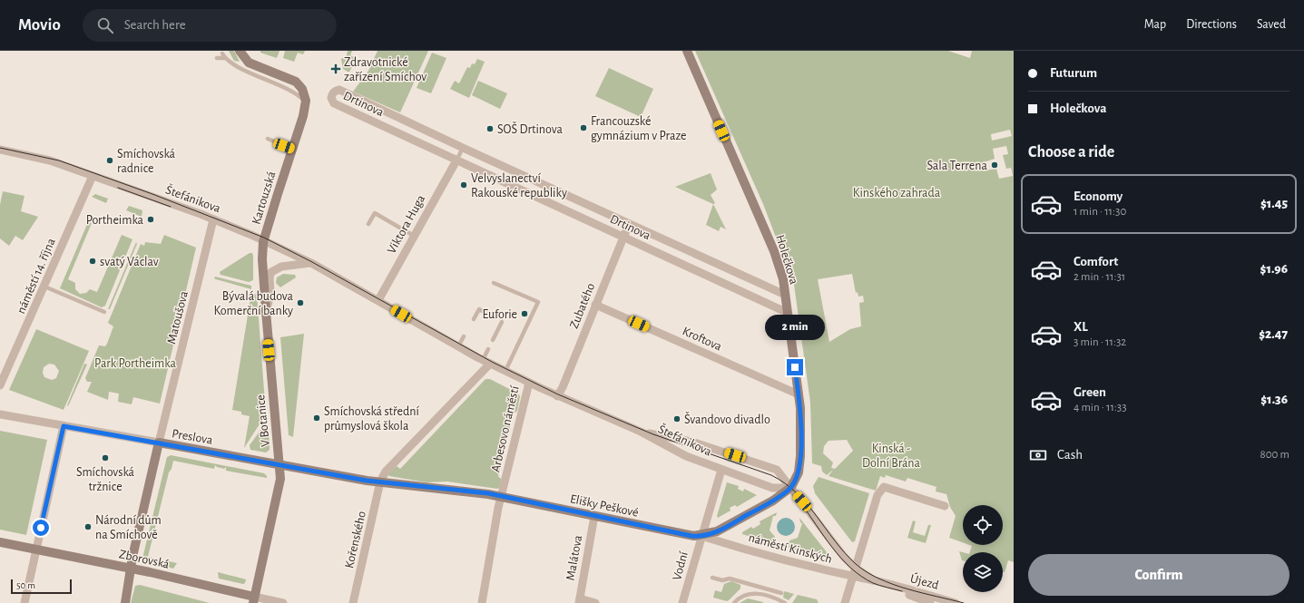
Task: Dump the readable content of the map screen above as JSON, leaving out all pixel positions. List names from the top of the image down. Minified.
{"streets":{"street":["Drtinova","Kartouzská","Štefánikova","Viktora Huga","Holečkova","náměstí 14. října","Zubatého","Matoušova","Kroftova","V Botanice","Arbesovo náměstí","Preslova","Elišky Peškové","Kořenského","náměstí Kinských","Malátova","Zborovská","Vodní","Újezd"]},"crossings":[["Drtinova","Viktora Huga"],["Drtinova","Holečkova"],["Drtinova","Zubatého"],["Kartouzská","Štefánikova"],["Kartouzská","V Botanice"],["Štefánikova","Viktora Huga"],["Štefánikova","Holečkova"],["Štefánikova","náměstí 14. října"],["Štefánikova","Zubatého"],["Štefánikova","Matoušova"],["Štefánikova","V Botanice"],["Štefánikova","Arbesovo náměstí"],["Štefánikova","náměstí Kinských"],["Holečkova","Kroftova"],["Holečkova","náměstí Kinských"],["Zubatého","Kroftova"],["Matoušova","Preslova"],["Matoušova","Zborovská"],["V Botanice","Preslova"],["V Botanice","Zborovská"],["Arbesovo náměstí","Elišky Peškové"],["Preslova","Kořenského"],["Elišky Peškové","náměstí Kinských"],["Elišky Peškové","Malátova"],["Elišky Peškové","Vodní"],["náměstí Kinských","Vodní"],["náměstí Kinských","Újezd"]],"parks":["Kinského zahrada","Park Portheimka","Kinská - Dolní Brána"],"places":{"health":["Zdravotnické zařízení Smíchov"],"other":["Francouzské gymnázium v Praze","SOŠ Drtinova","Smíchovská radnice","Sala Terrena","Velvyslanectví Rakouské republiky","Portheimka","svatý Václav","Bývalá budova Komerční banky","Euforie","Smíchovská střední průmyslová škola","Švandovo divadlo","Smíchovská tržnice","Národní dům na Smíchově"]},"scale_bar":"50 m","page":{"header":"Movio","search":"Search here","nav":["Map","Directions","Saved"],"banner":["Futurum","Holečkova"],"heading":"Choose a ride","list":[{"name":"Economy","note":"1 min · 11:30","value":"$1.45"},{"name":"Comfort","note":"2 min · 11:31","value":"$1.96"},{"name":"XL","note":"3 min · 11:32","value":"$2.47"},{"name":"Green","note":"4 min · 11:33","value":"$1.36"}],"bubble":"2 min","pay":["Cash","800 m"],"buttons":"Confirm","scale":"50 m"}}
